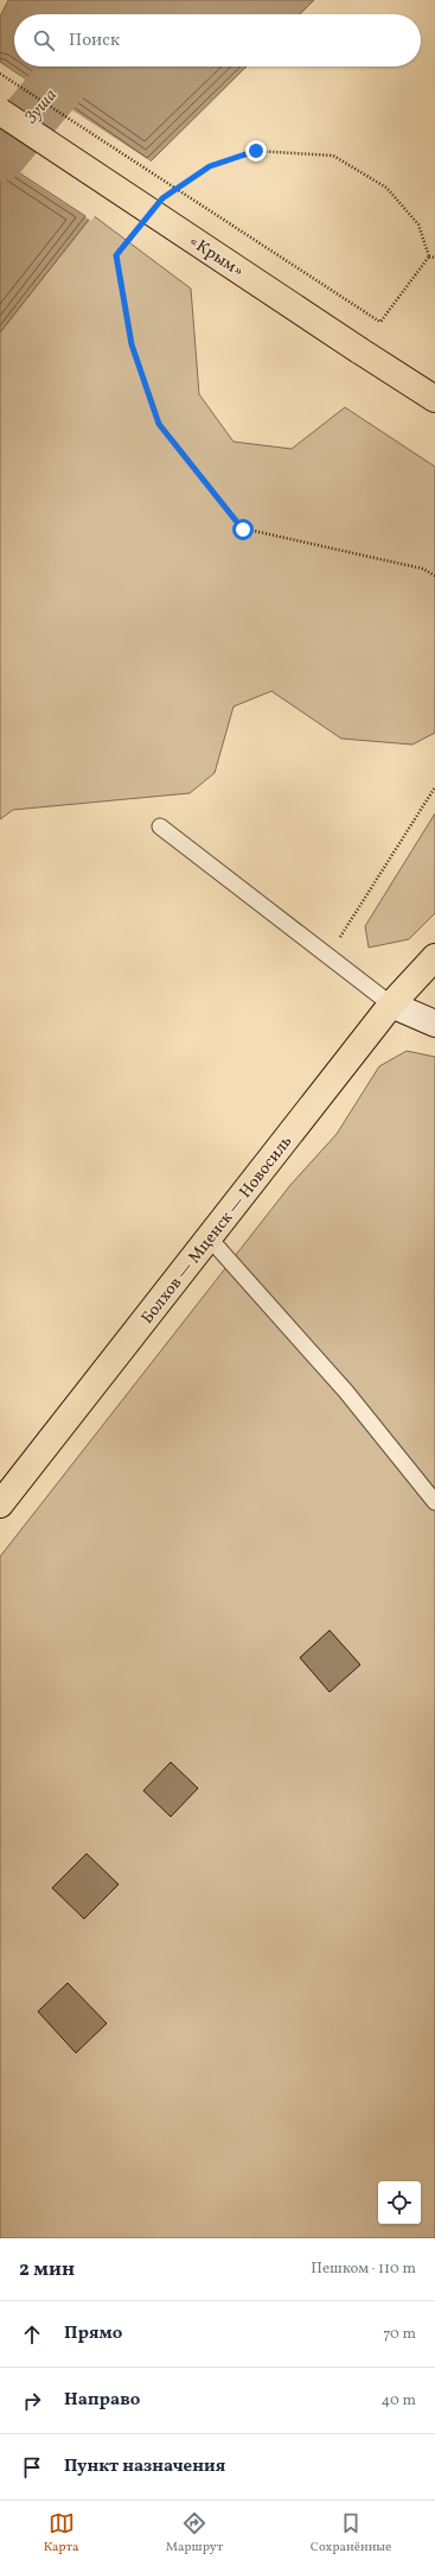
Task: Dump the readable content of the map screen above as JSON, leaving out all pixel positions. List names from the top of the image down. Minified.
{"streets":{"main road":["«Крым»","Болхов — Мценск — Новосиль"]},"water":["Зуша"],"page":{"search":"Поиск","heading":["2 мин","Пешком · 110 m"],"list":[["Прямо","70 m"],["Направо","40 m"],"Пункт назначения"],"nav":["Карта","Маршрут","Сохранённые"]}}
